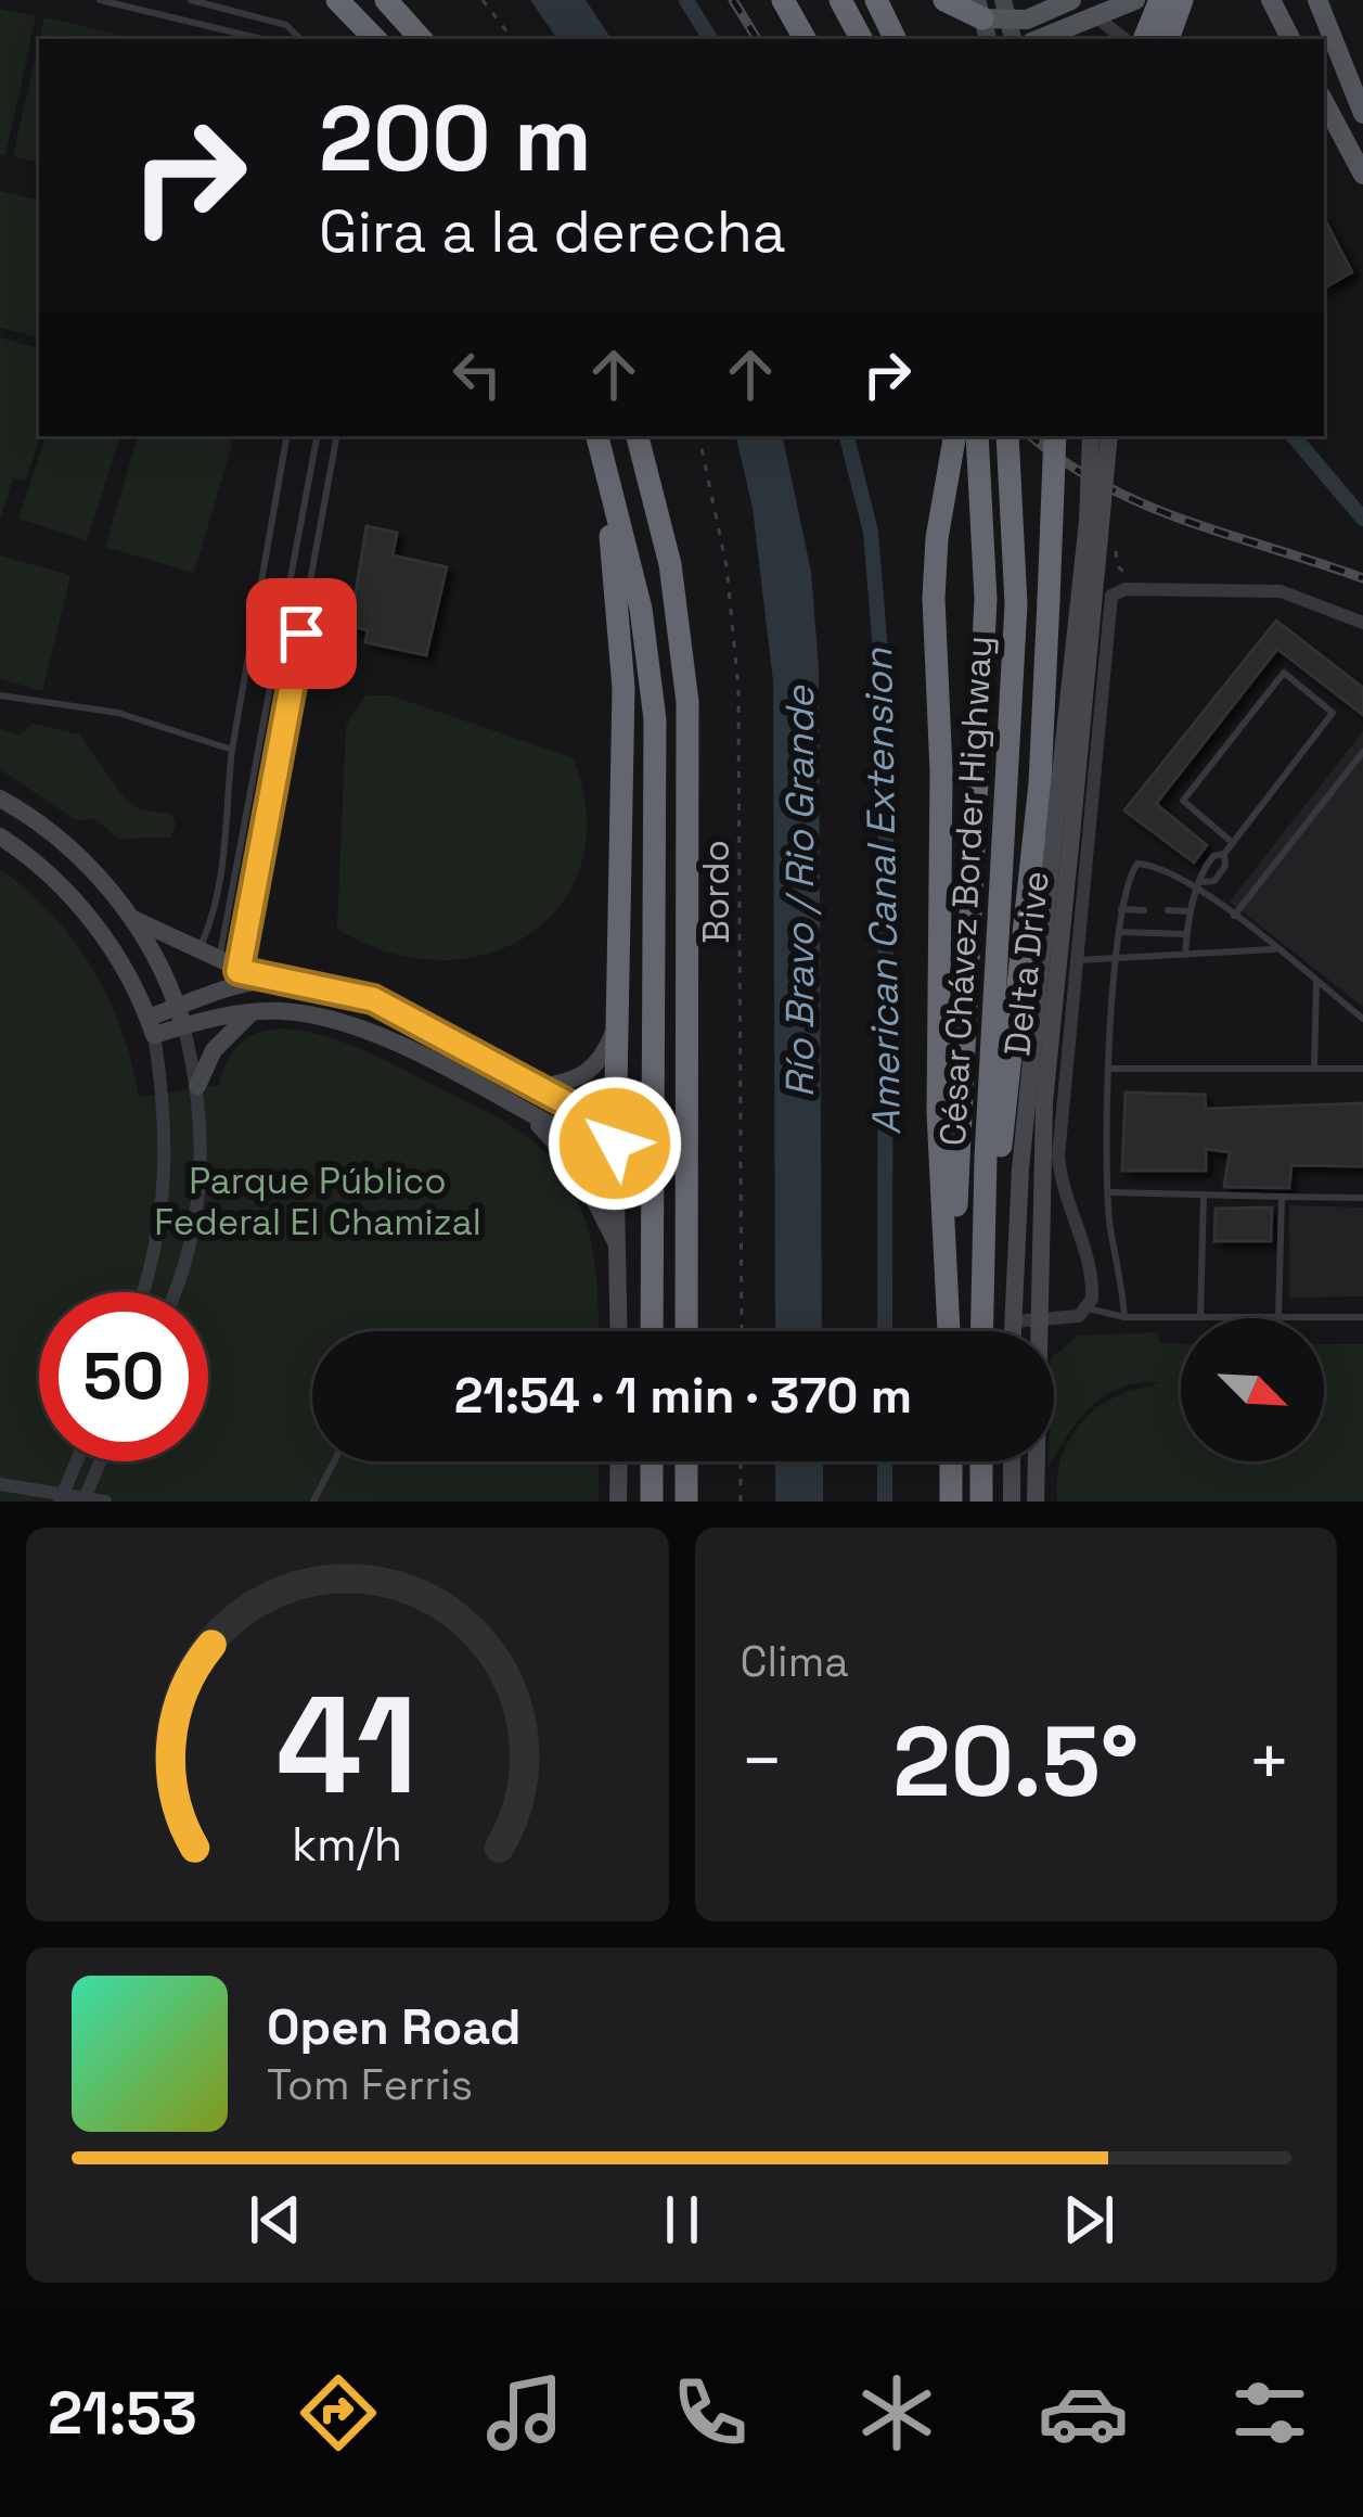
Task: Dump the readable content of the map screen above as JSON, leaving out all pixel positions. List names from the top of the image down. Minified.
{"streets":{"highway":["César Chávez Border Highway"],"main road":["Delta Drive"],"path":["Bordo"]},"water":["Río Bravo / Rio Grande","American Canal Extension"],"parks":["Parque Público Federal El Chamizal"],"north":"bottom right","page":{"turn":["200 m","Gira a la derecha"],"limit":"50","trip":"21:54 · 1 min · 370 m","tile":"Clima","heat":["−","20.5°","+"],"song":["Open Road","Tom Ferris"],"tabs":"21:53","gauge":["41","km/h"]}}
